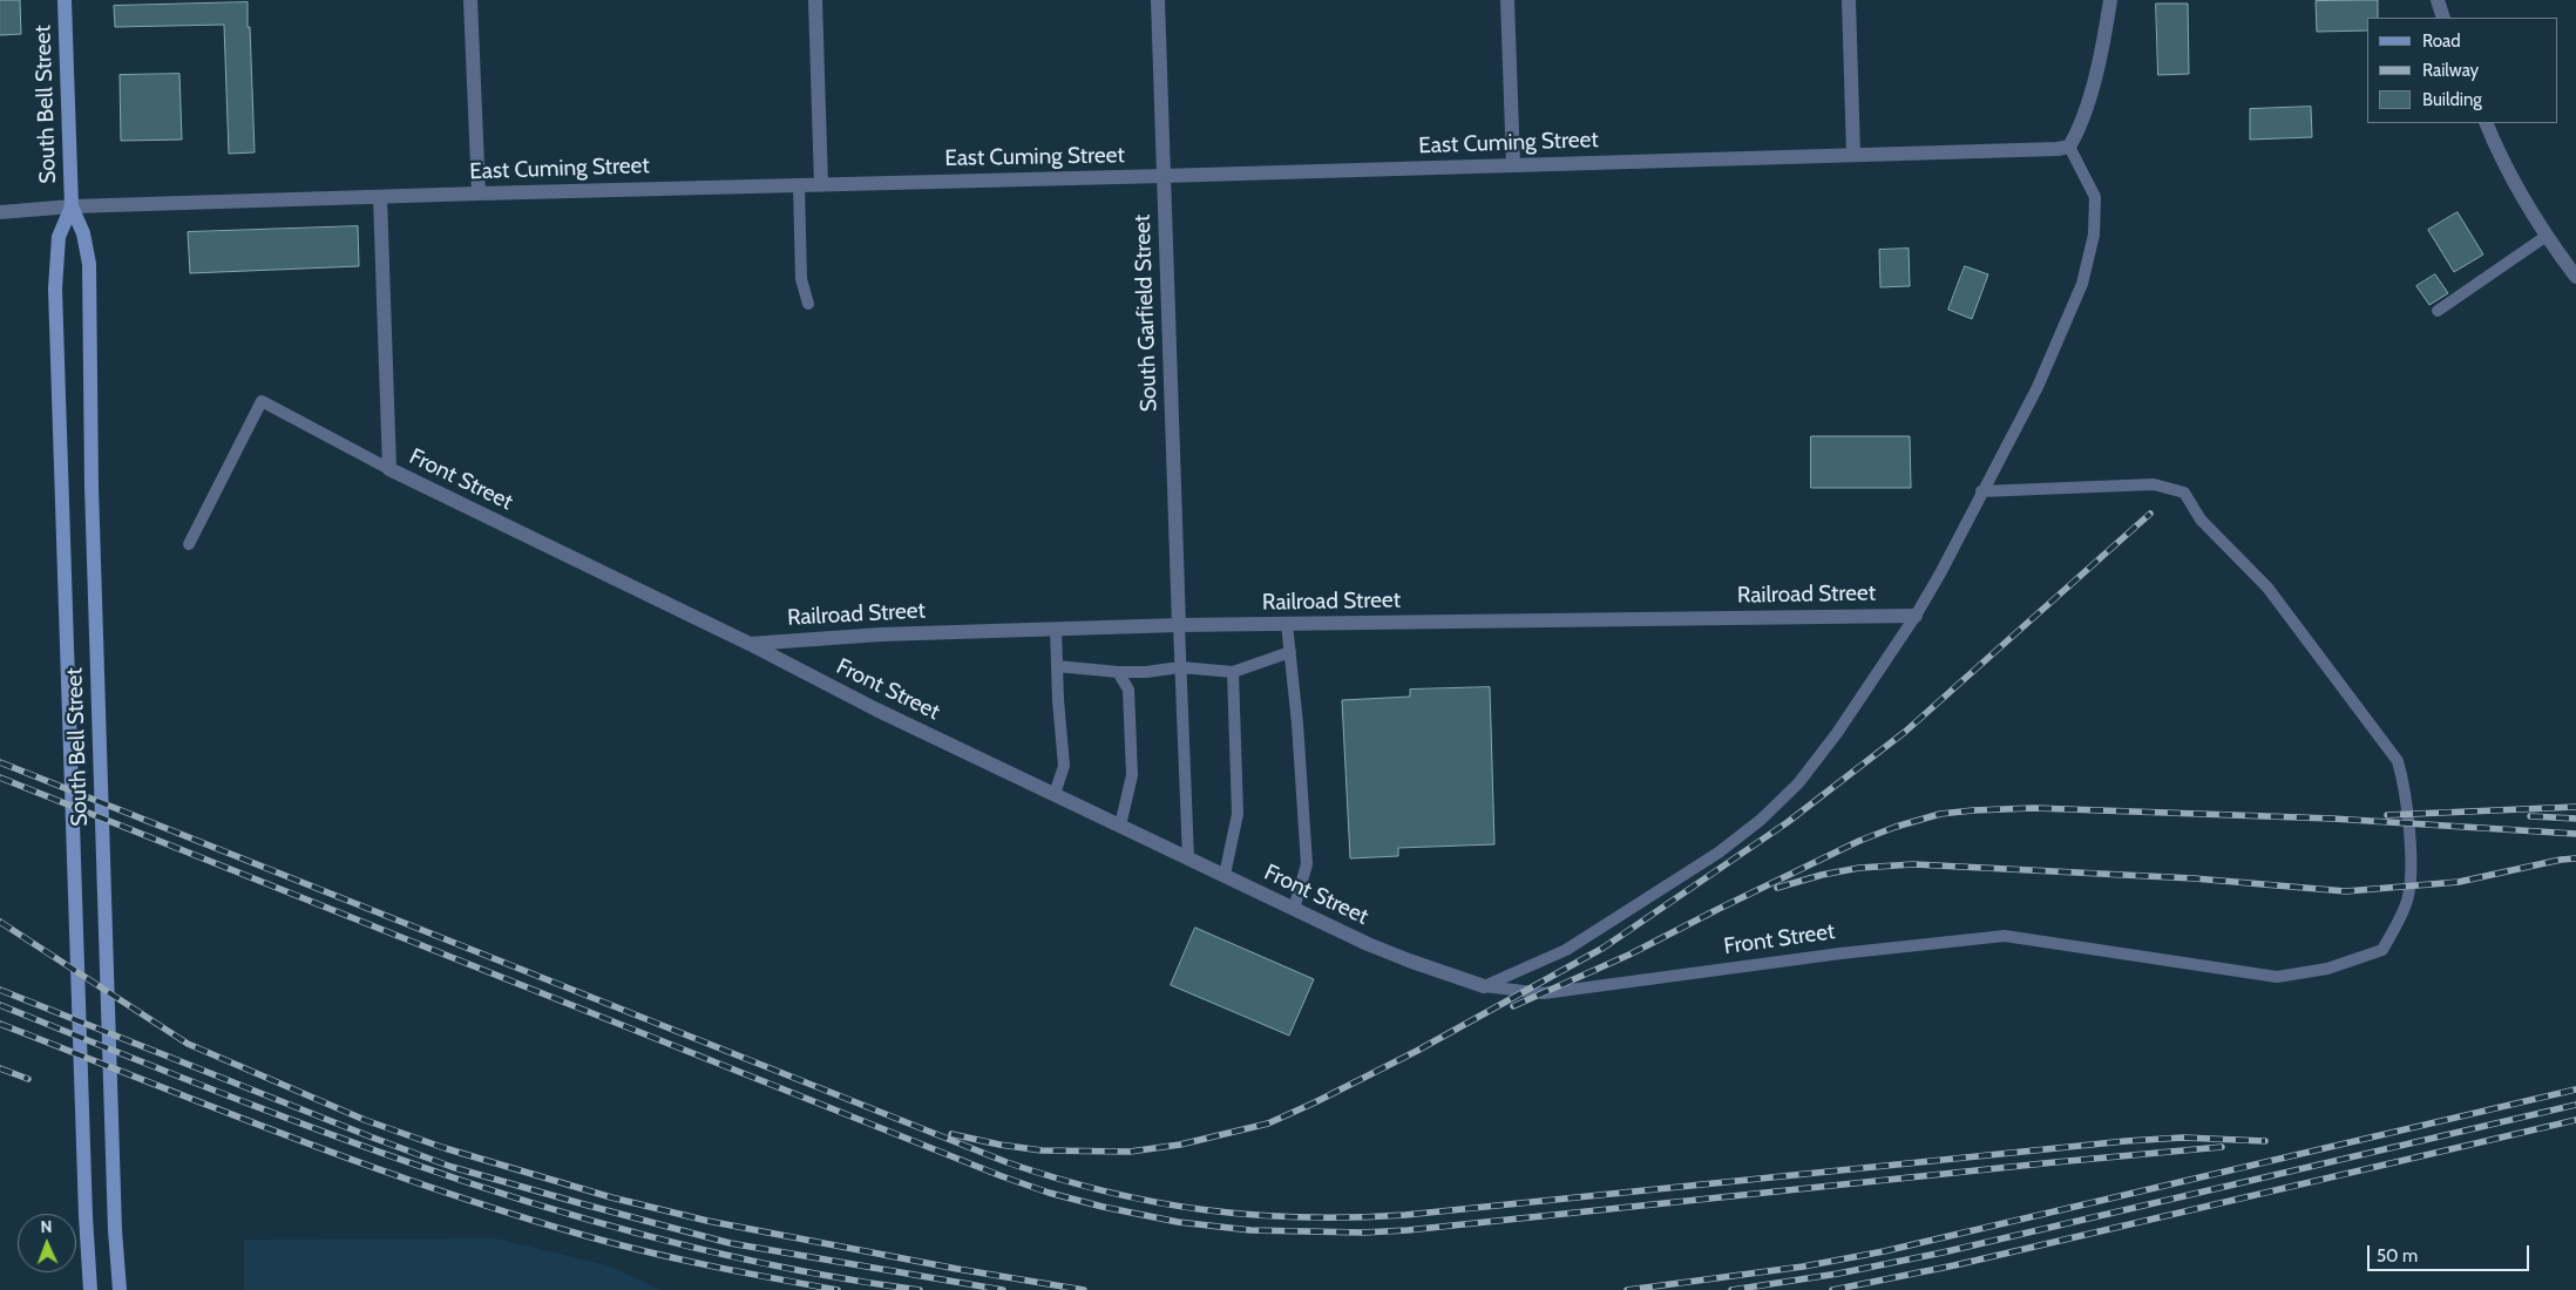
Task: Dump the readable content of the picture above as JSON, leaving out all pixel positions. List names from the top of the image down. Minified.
{"streets":{"main road":["South Bell Street"],"street":["East Cuming Street","South Garfield Street","Front Street","Railroad Street"]},"crossings":[["South Bell Street","East Cuming Street"],["East Cuming Street","South Garfield Street"],["South Garfield Street","Railroad Street"],["Front Street","Railroad Street"]],"legend":["Road","Railway","Building"],"scale_bar":"50 m","north":"top"}
